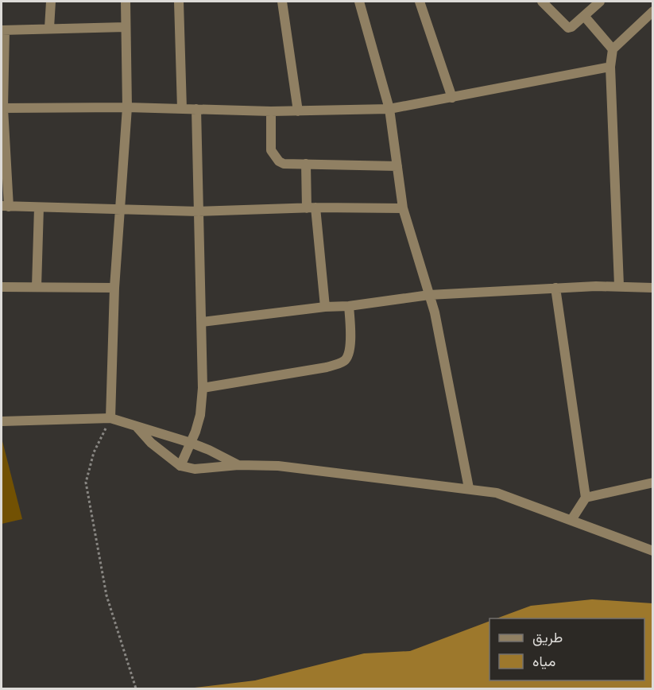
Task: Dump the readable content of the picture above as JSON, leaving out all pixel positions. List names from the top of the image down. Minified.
{"legend":["طريق","مياه"]}
